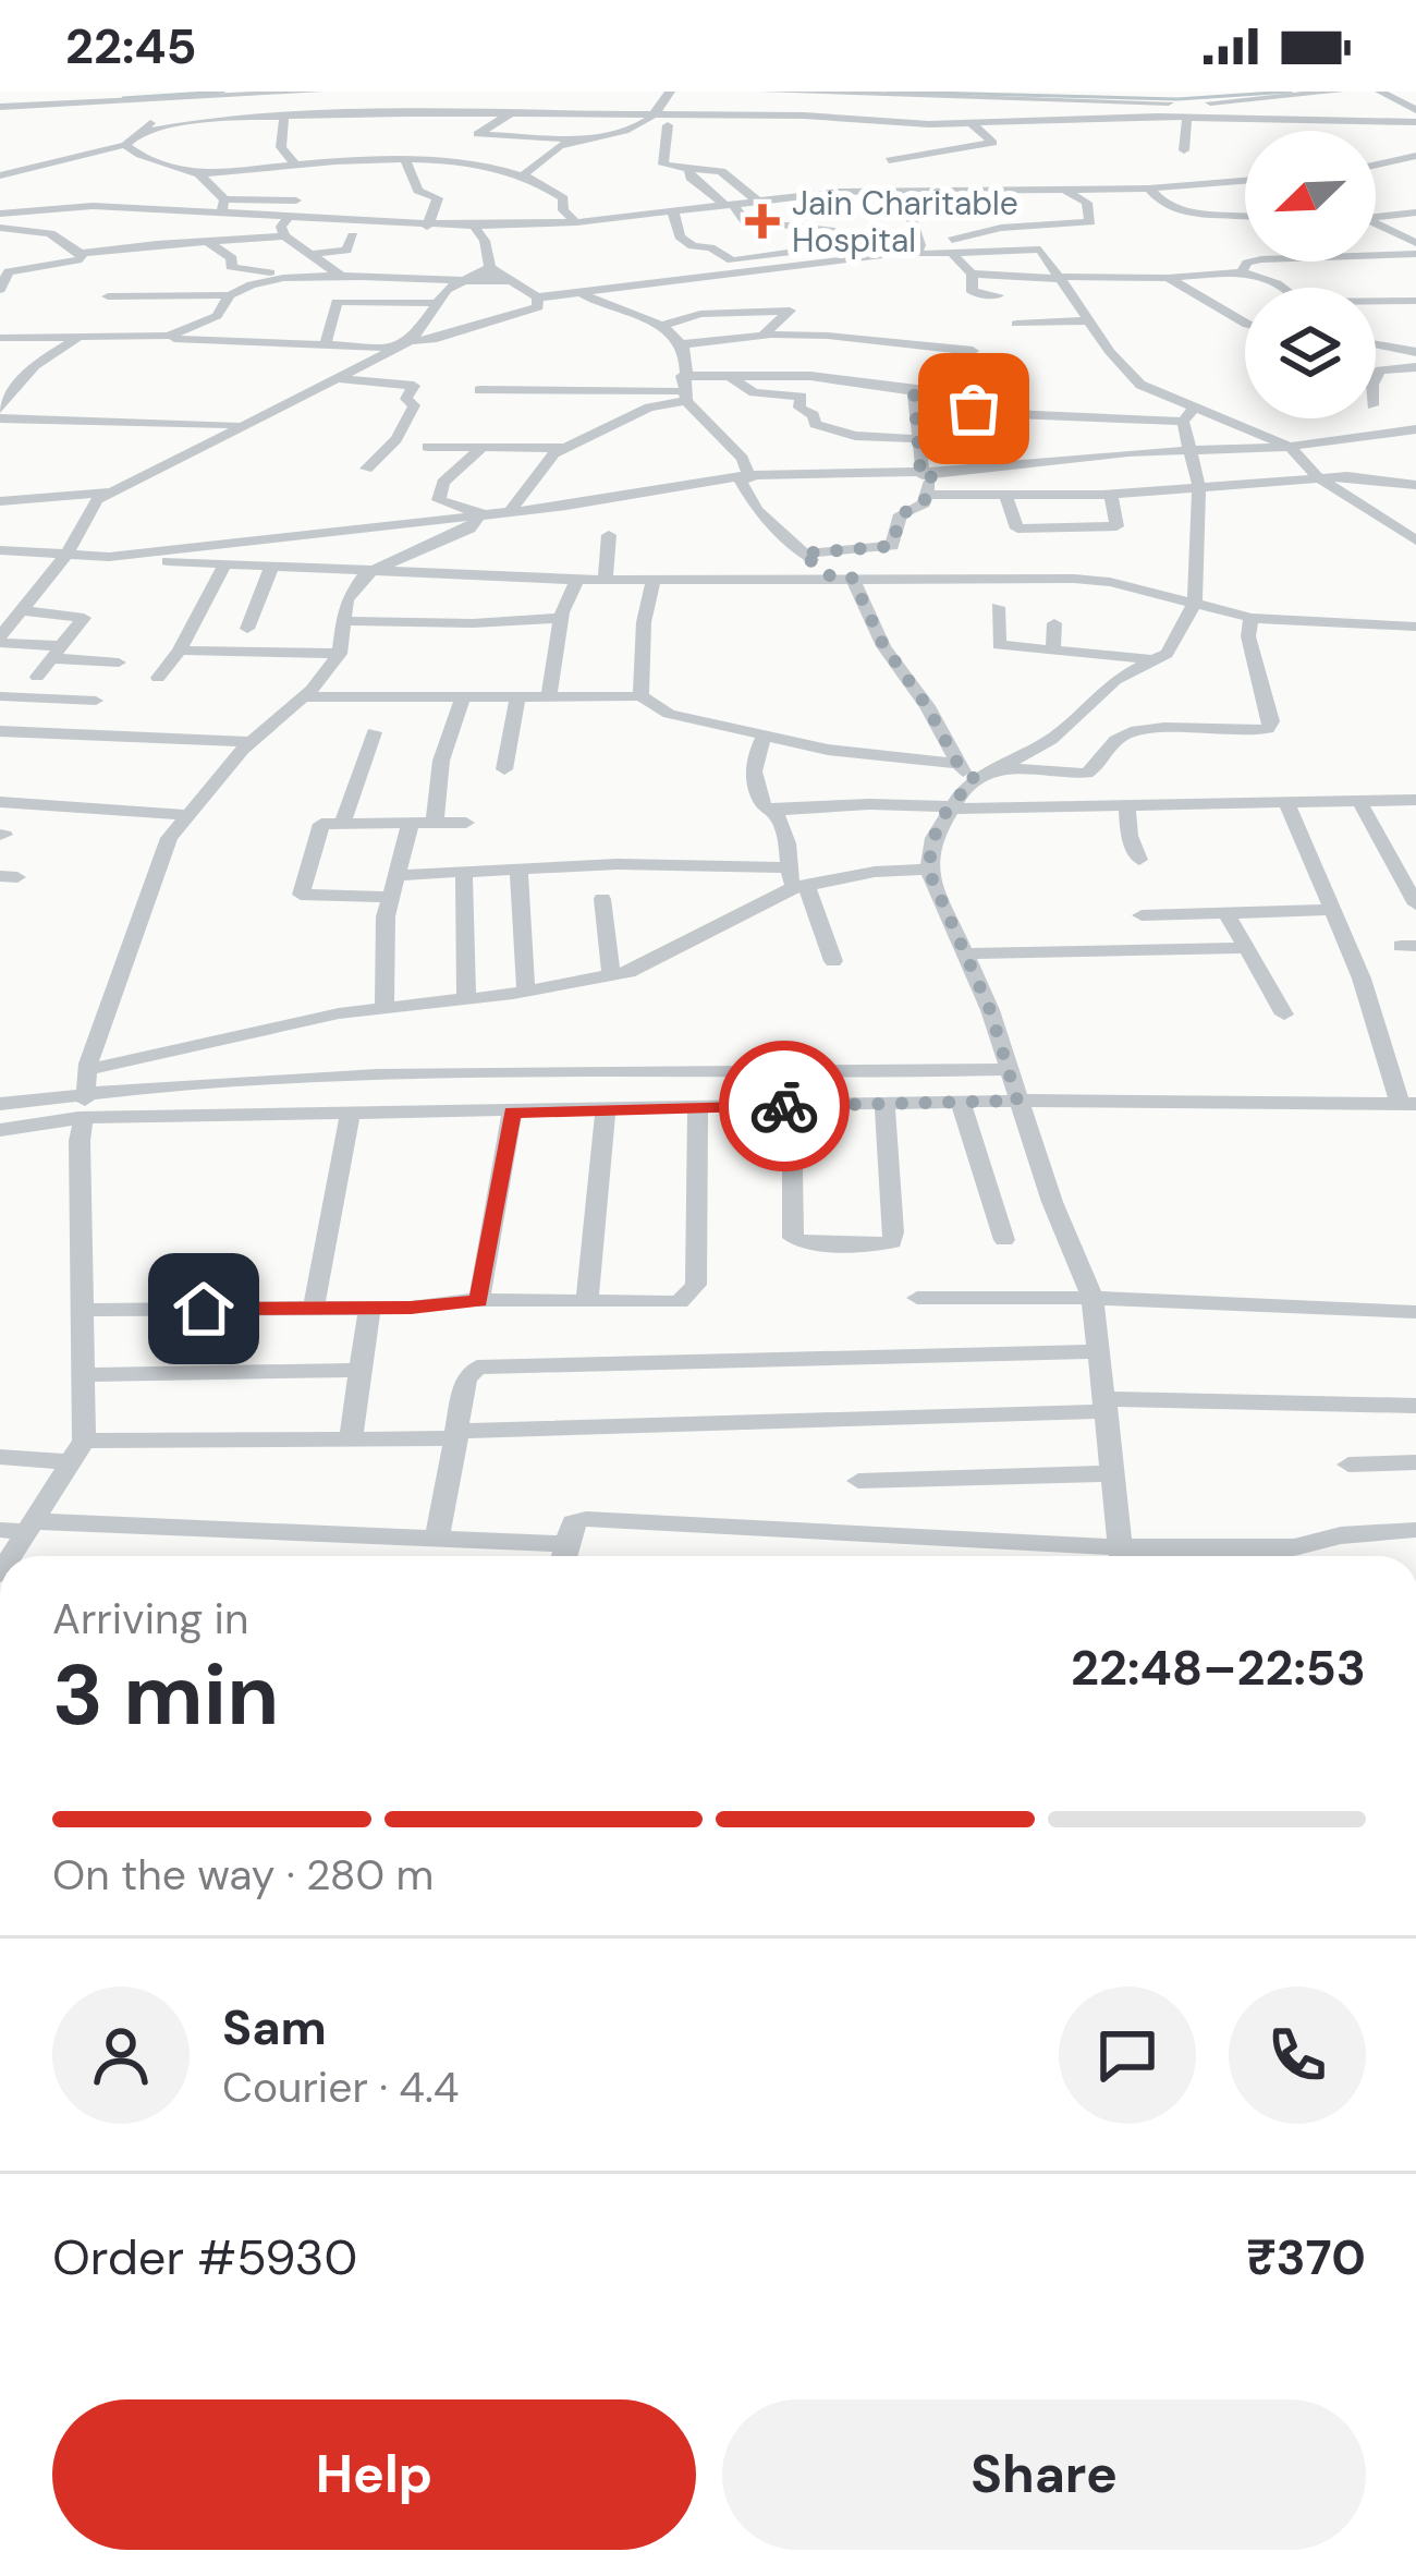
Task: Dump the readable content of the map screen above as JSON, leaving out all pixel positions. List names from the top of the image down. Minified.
{"places":{"health":["Jain Charitable Hospital"]},"north":"bottom left","page":{"status":"22:45","heading":["3 min","Arriving in","22:48–22:53"],"panel":["Sam","Courier · 4.4","Order #5930","₹370"],"bar":"On the way · 280 m","buttons":["Help","Share"]}}
